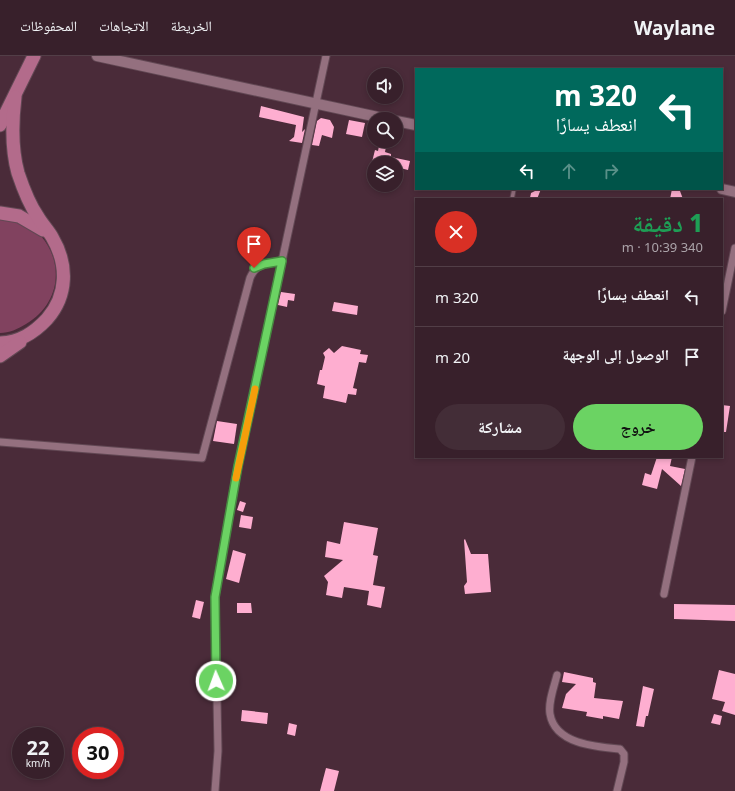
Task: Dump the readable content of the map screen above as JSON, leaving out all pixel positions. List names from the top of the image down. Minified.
{"page":{"header":"Waylane","nav":["الخريطة","الاتجاهات","المحفوظات"],"turn":["320 m","انعطف يسارًا"],"heading":["1 دقيقة","340 m · 10:39"],"list":[{"name":"انعطف يسارًا","value":"320 m"},{"name":"الوصول إلى الوجهة","value":"20 m"}],"buttons":["خروج","مشاركة"],"speed":"22 km/h","limit":"30"}}
